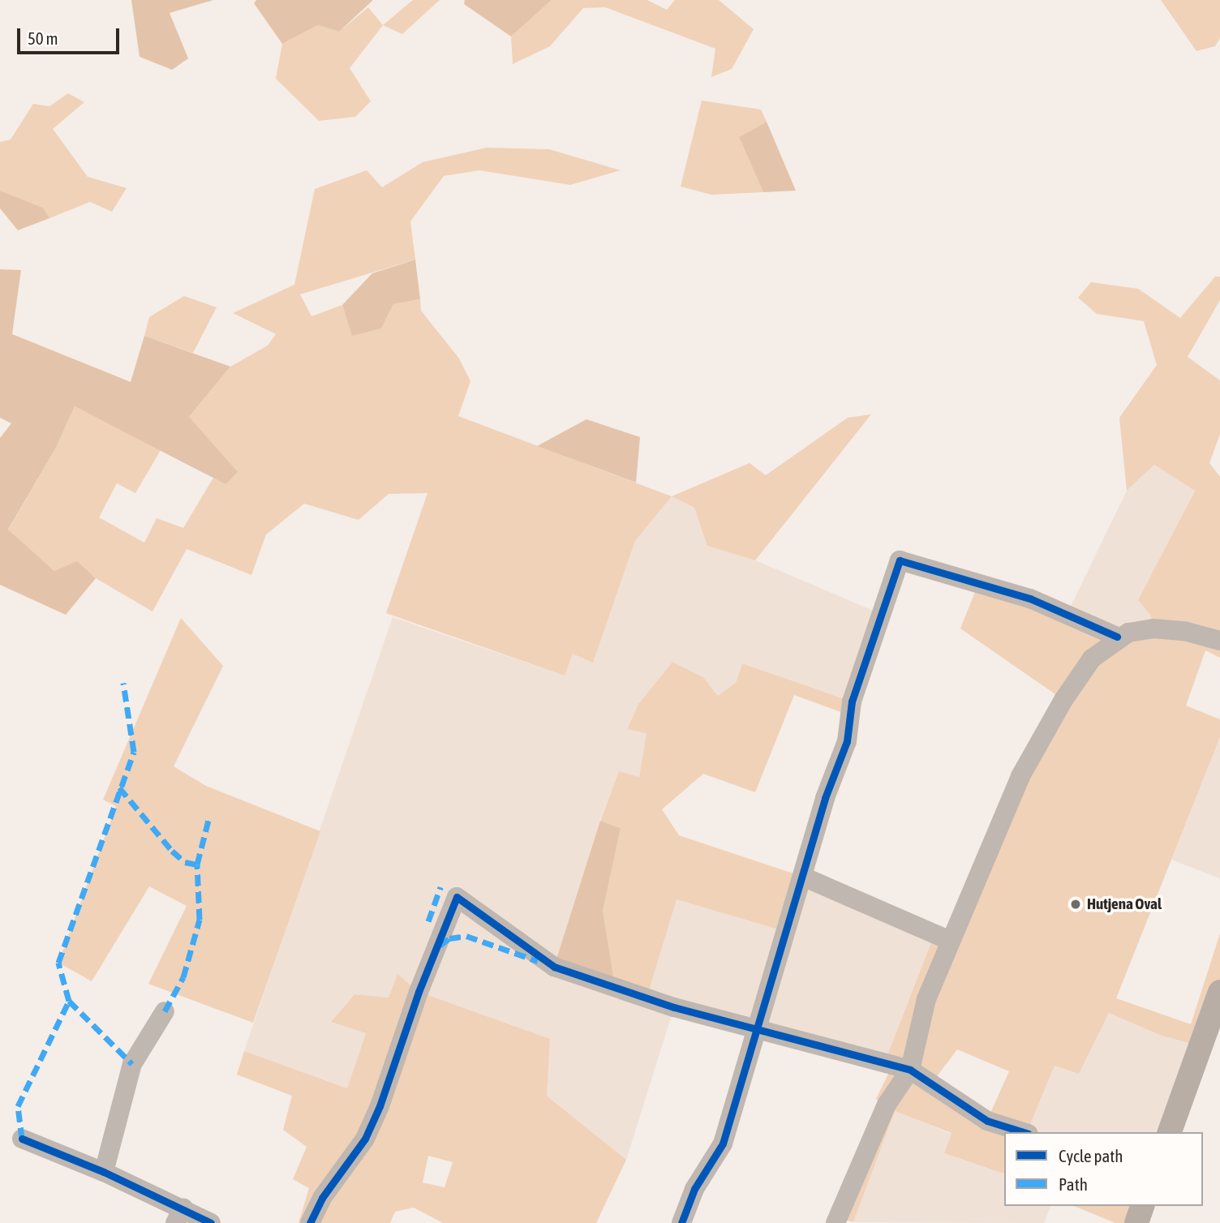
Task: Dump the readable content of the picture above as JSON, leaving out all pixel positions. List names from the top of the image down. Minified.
{"places":["Hutjena Oval"],"legend":["Cycle path","Path"],"scale_bar":"50 m"}
